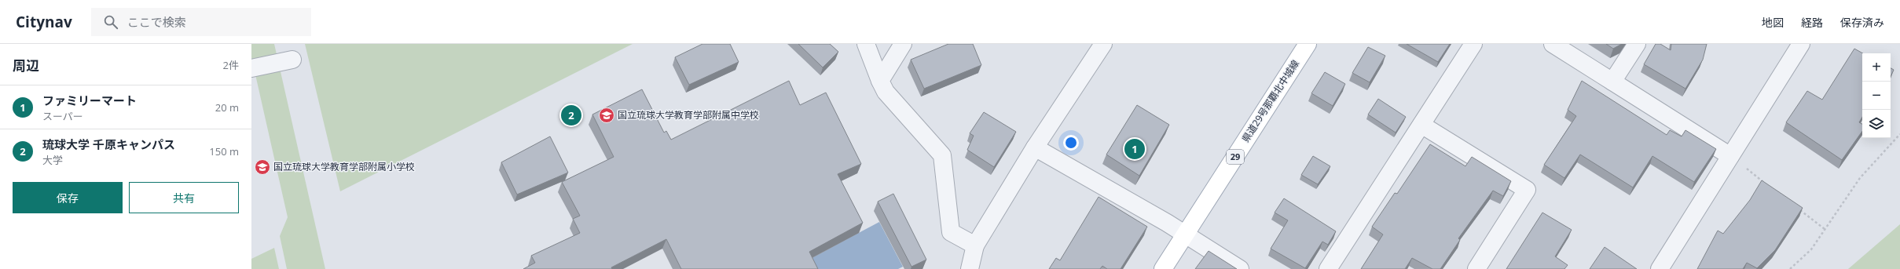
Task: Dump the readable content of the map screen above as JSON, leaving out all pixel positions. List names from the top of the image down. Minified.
{"streets":{"main road":["県道29号那覇北中城線","29"]},"places":{"school or university":["国立琉球大学教育学部附属中学校","国立琉球大学教育学部附属小学校"]},"page":{"header":"Citynav","search":"ここで検索","nav":["地図","経路","保存済み"],"heading":["周辺","2件"],"map_buttons":["+","−"],"list":[{"mark":"1","name":"ファミリーマート","note":"スーパー","value":"20 m"},{"mark":"2","name":"琉球大学 千原キャンパス","note":"大学","value":"150 m"}],"pins":["2","1"],"buttons":["保存","共有"]}}
